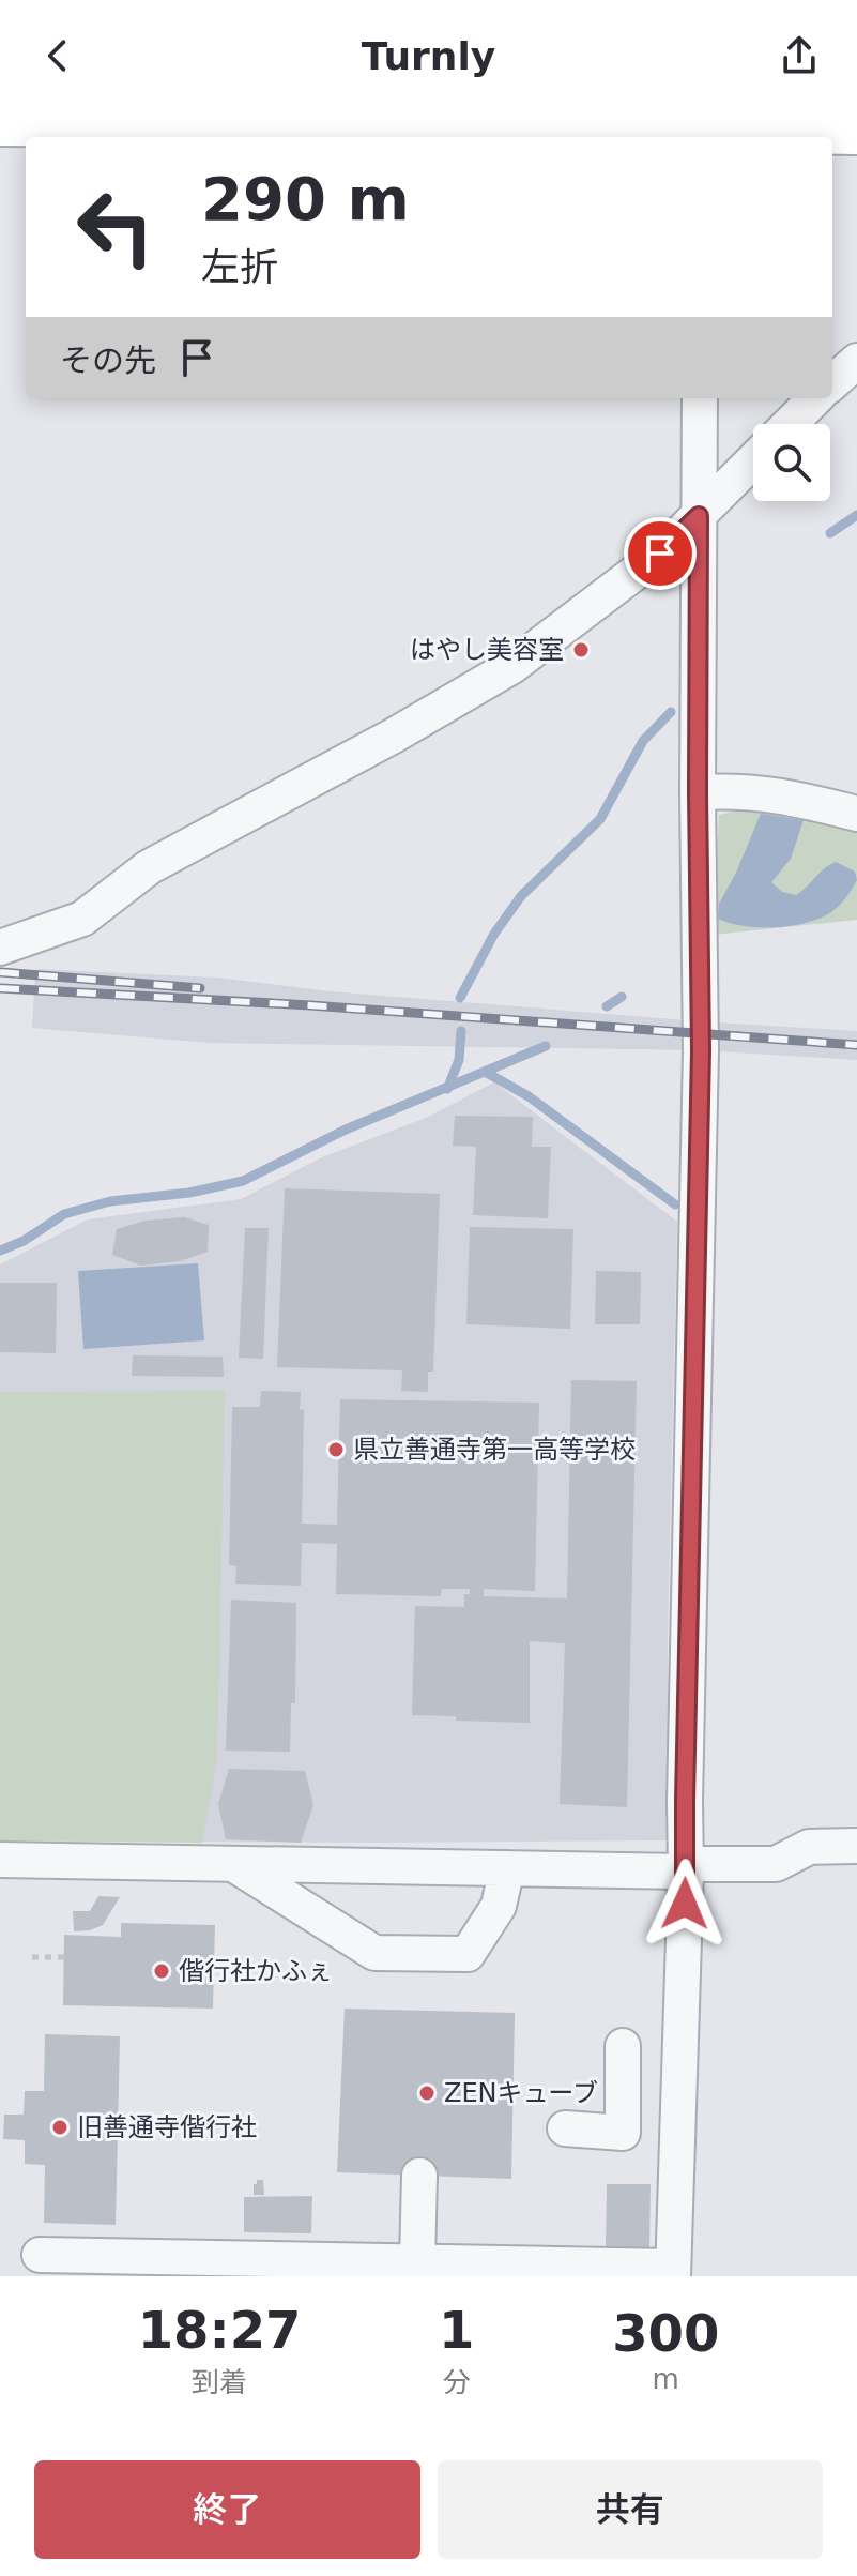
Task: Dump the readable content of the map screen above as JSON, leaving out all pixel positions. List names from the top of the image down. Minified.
{"places":["はやし美容室","県立善通寺第一高等学校","偕行社かふぇ","ZENキューブ","旧善通寺偕行社"],"page":{"header":"Turnly","turn":["290 m","左折"],"then":"その先","eta":["18:27","到着","1","分","300","m"],"buttons":["終了","共有"]}}
